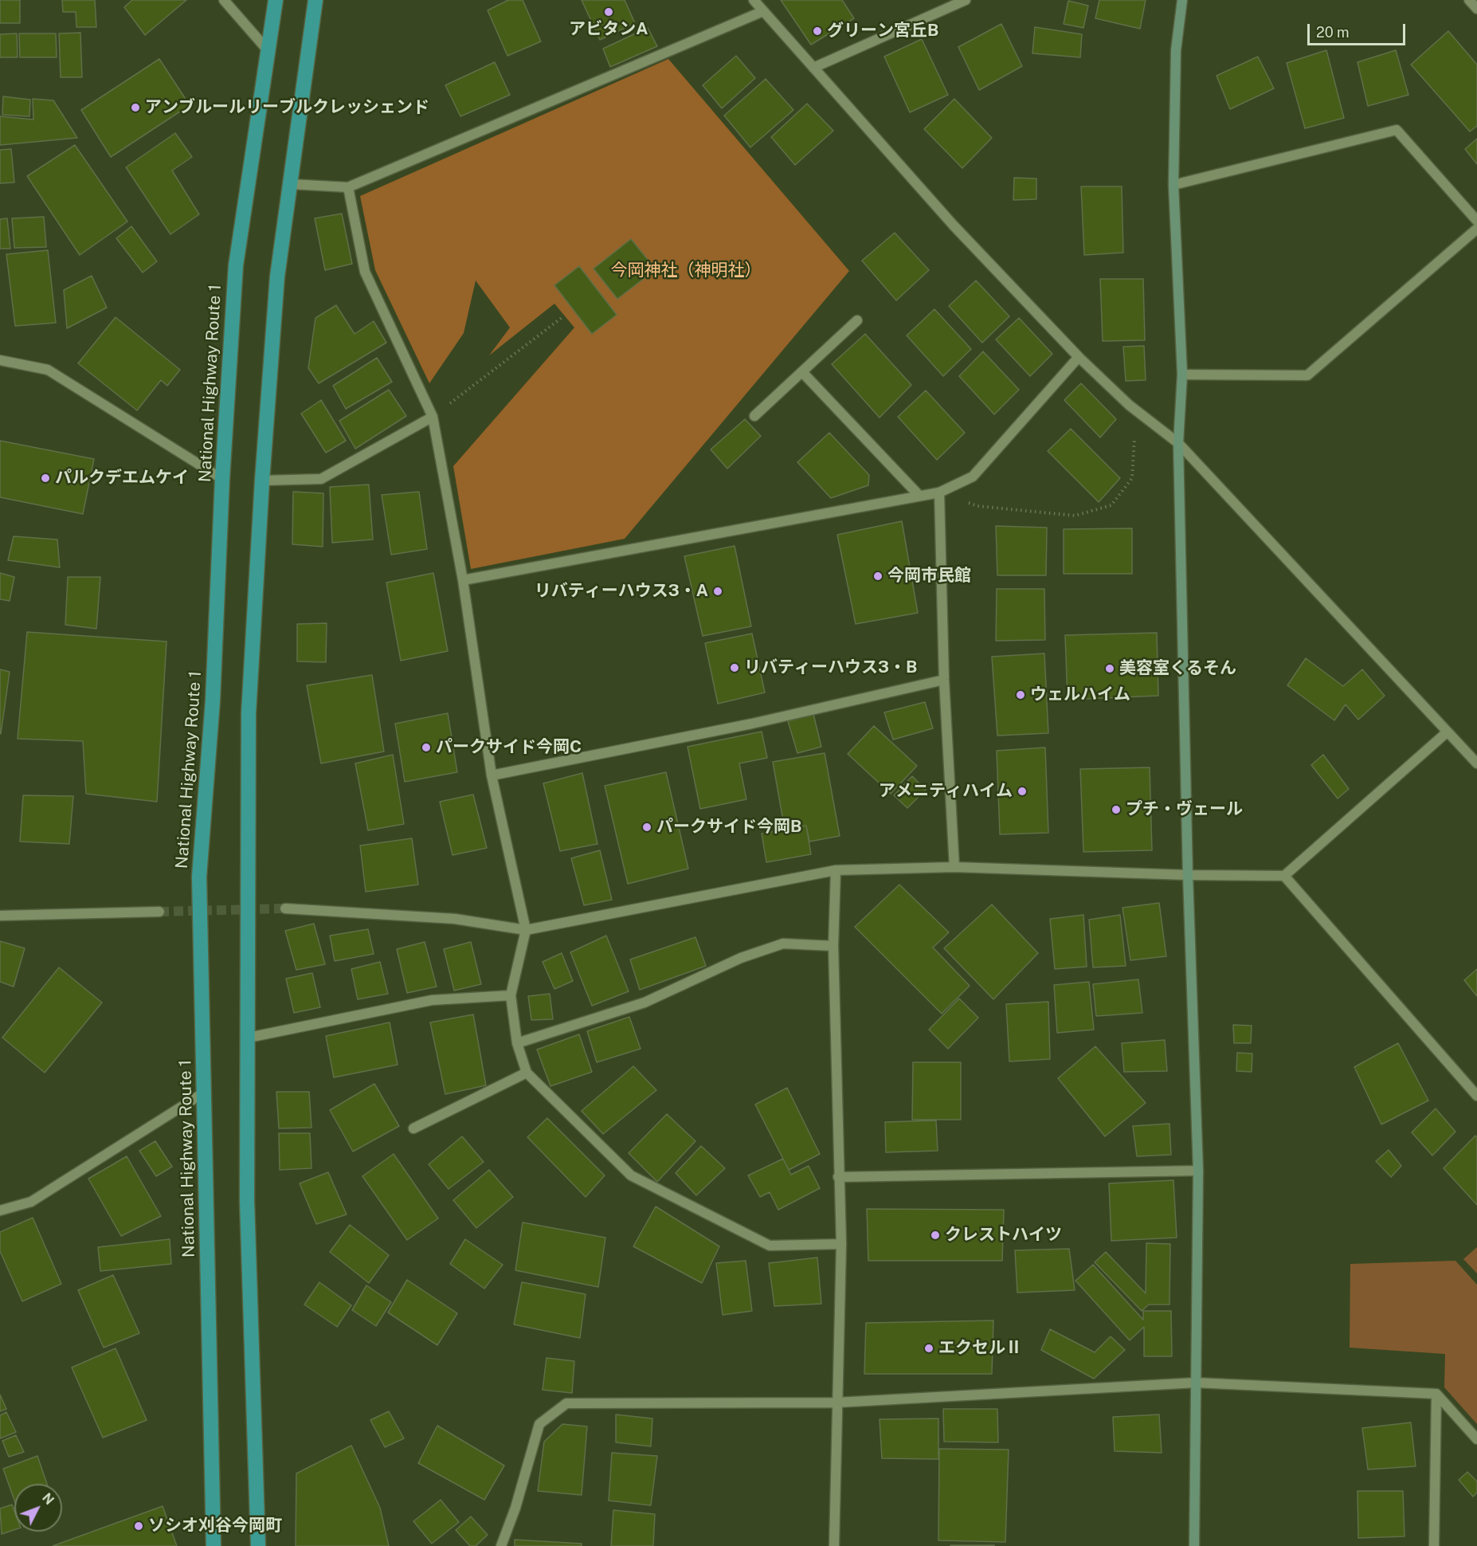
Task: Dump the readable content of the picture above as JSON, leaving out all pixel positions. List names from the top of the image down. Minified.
{"streets":{"highway":["National Highway Route 1"]},"parks":["今岡神社（神明社）"],"places":["アビタンA","グリーン宮丘B","アンブルールリーブルクレッシェンド","パルクデエムケイ","今岡市民館","リバティーハウス3・A","リバティーハウス3・B","美容室くるそん","ウェルハイム","パークサイド今岡C","アメニティハイム","プチ・ヴェール","パークサイド今岡B","クレストハイツ","エクセルⅡ","ソシオ刈谷今岡町"],"scale_bar":"20 m","north":"top right"}
